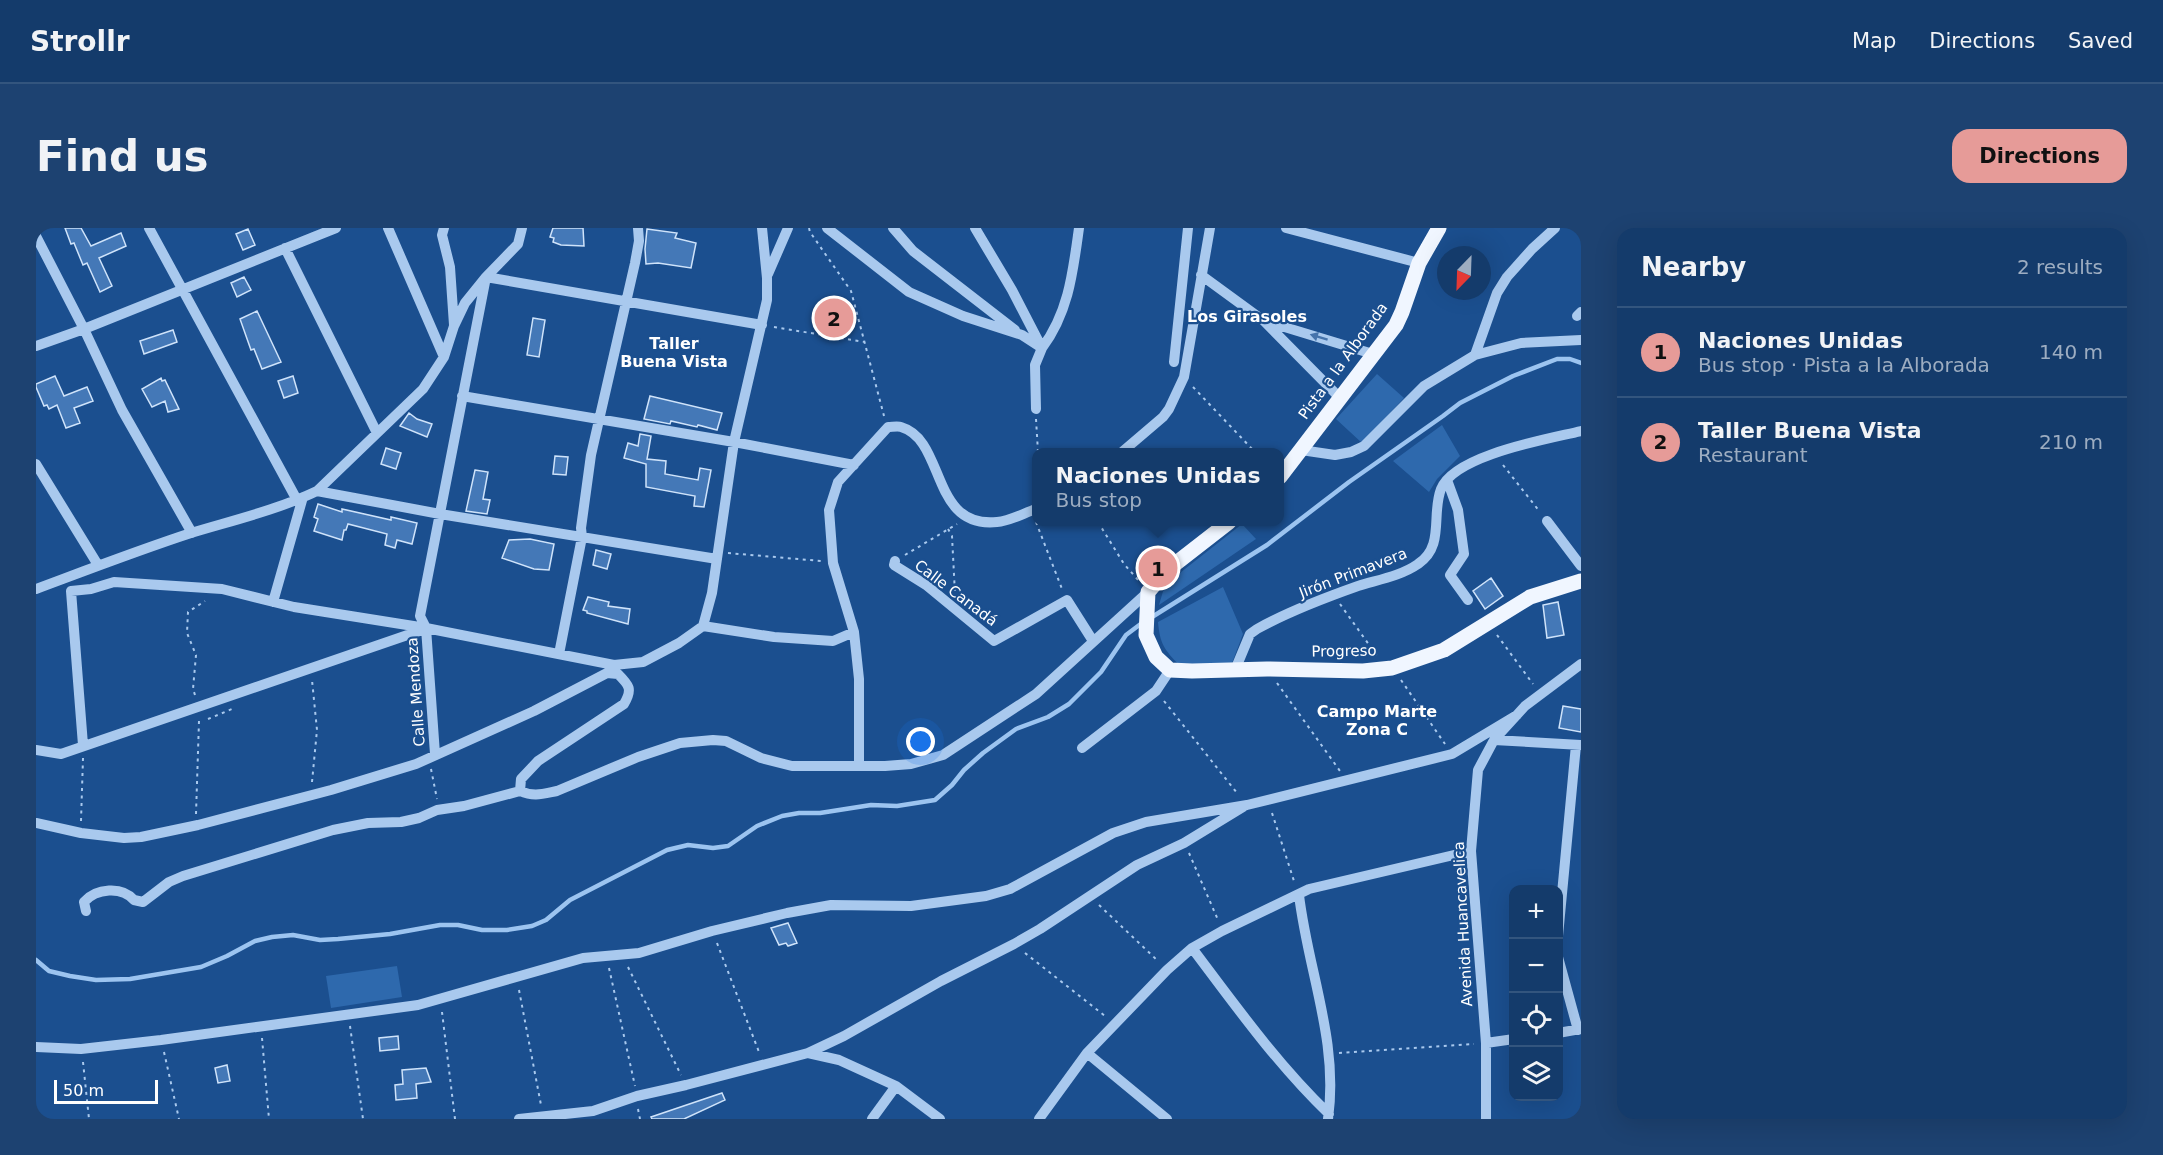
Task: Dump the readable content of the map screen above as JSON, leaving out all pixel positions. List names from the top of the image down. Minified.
{"streets":{"main road":["Pista a la Alborada","Progreso"],"street":["Jirón Primavera","Calle Canadá","Calle Mendoza","Avenida Huancavelica"]},"crossings":[["Jirón Primavera","Progreso"]],"districts":["Los Girasoles","Taller Buena Vista","Campo Marte Zona C"],"scale_bar":"50 m","north":"bottom left","page":{"header":"Strollr","nav":["Map","Directions","Saved"],"buttons":"Directions","title":"Find us","heading":["Nearby","2 results"],"pins":["2","1"],"list":[{"mark":"1","name":"Naciones Unidas","note":"Bus stop · Pista a la Alborada","value":"140 m"},{"mark":"2","name":"Taller Buena Vista","note":"Restaurant","value":"210 m"}],"popup":["Naciones Unidas","Bus stop"],"map_buttons":["+","−"],"scale":"50 m"}}
